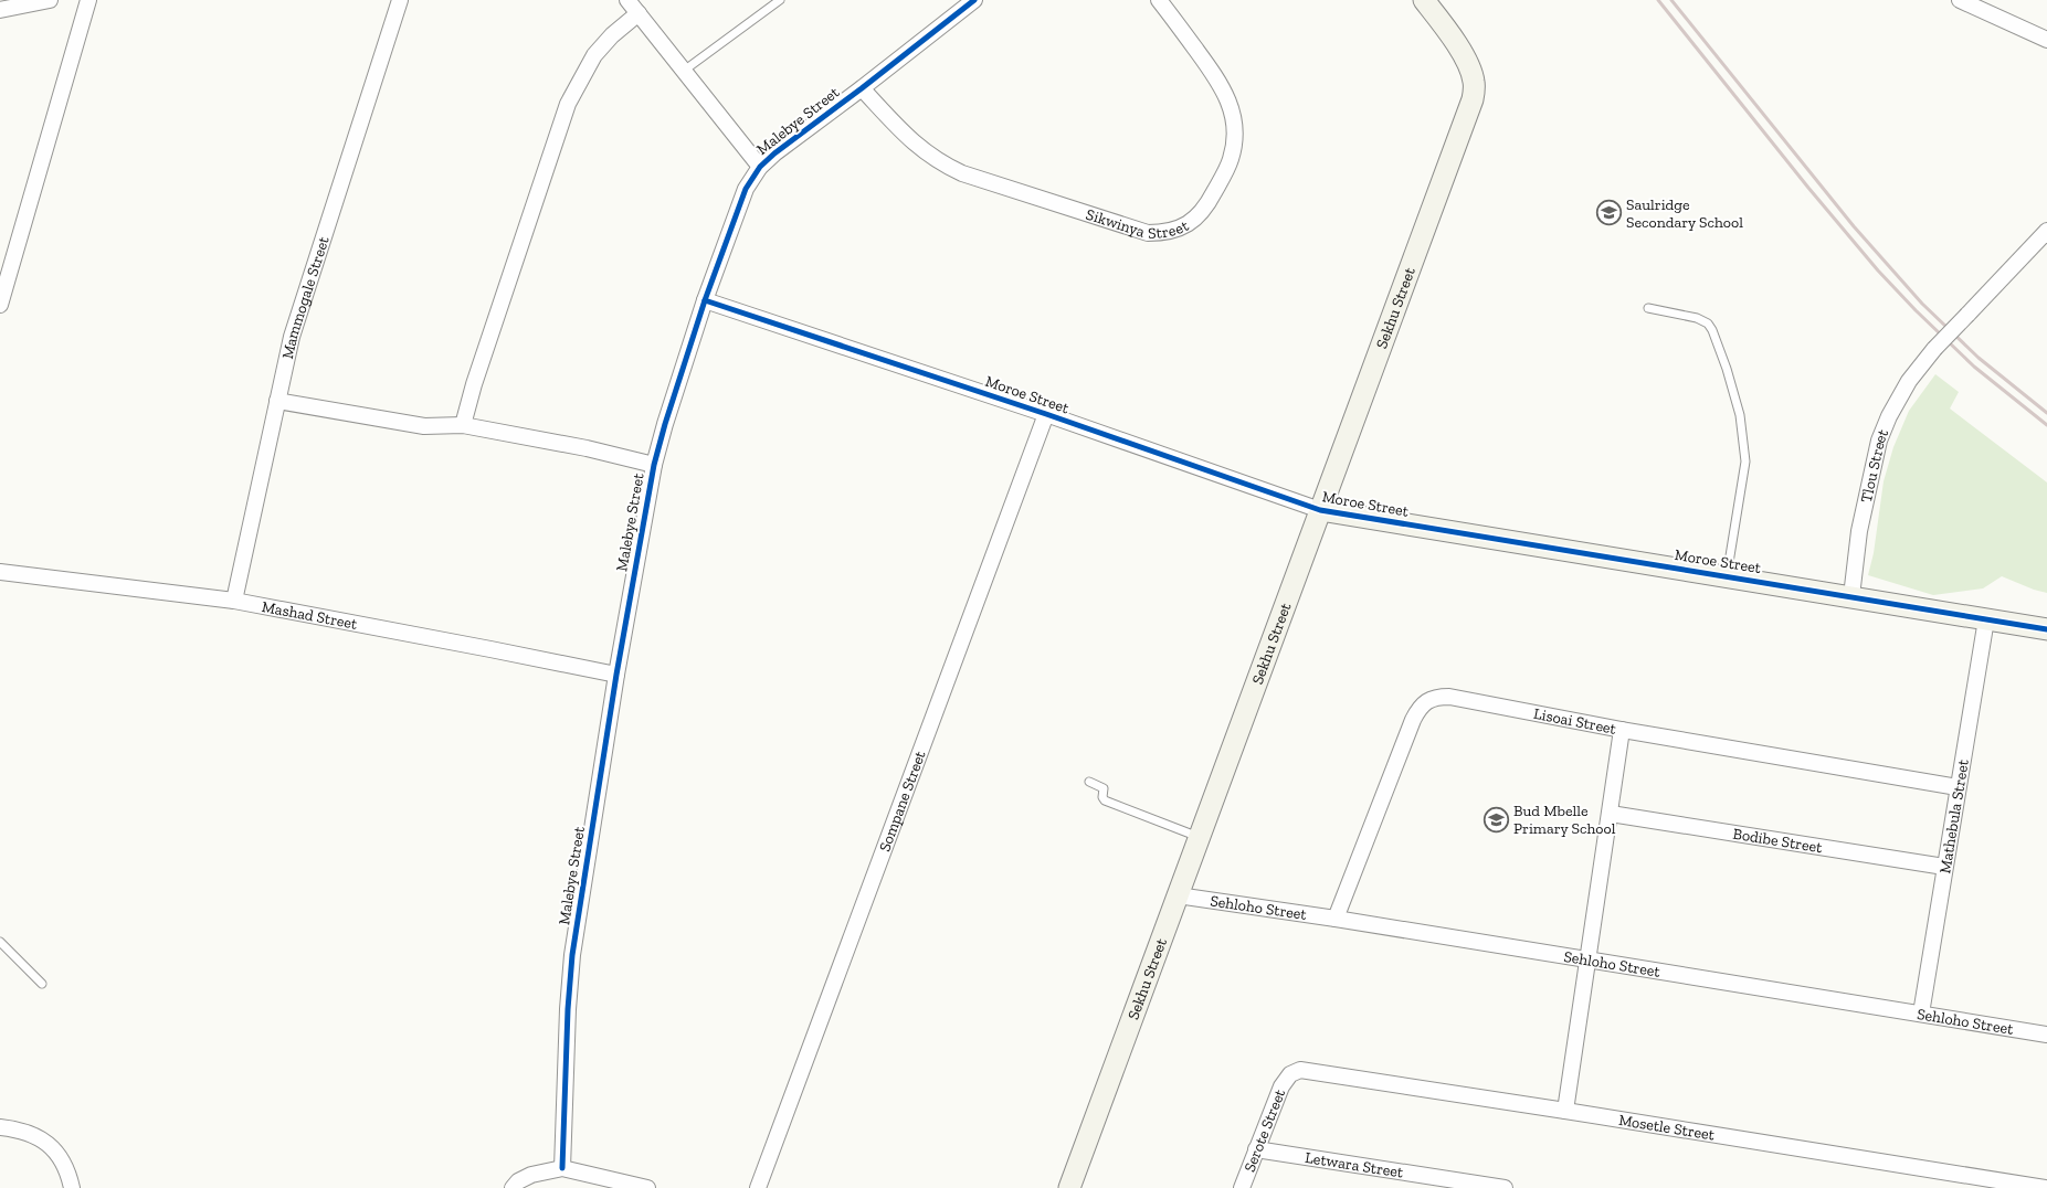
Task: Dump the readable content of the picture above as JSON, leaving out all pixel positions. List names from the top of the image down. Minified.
{"streets":{"street":["Malebye Street","Sikwinya Street","Mammogale Street","Sekhu Street","Moroe Street","Tlou Street","Mashad Street","Lisoai Street","Sompane Street","Mathebula Street","Bodibe Street","Sehloho Street","Mosetle Street","Serote Street","Letwara Street"]},"crossings":[["Malebye Street","Sikwinya Street"],["Malebye Street","Moroe Street"],["Malebye Street","Mashad Street"],["Mammogale Street","Mashad Street"],["Sekhu Street","Moroe Street"],["Sekhu Street","Sehloho Street"],["Moroe Street","Tlou Street"],["Moroe Street","Sompane Street"],["Moroe Street","Mathebula Street"],["Lisoai Street","Mathebula Street"],["Lisoai Street","Sehloho Street"],["Mathebula Street","Bodibe Street"],["Mathebula Street","Sehloho Street"],["Mosetle Street","Serote Street"],["Serote Street","Letwara Street"]],"places":{"school or university":["Saulridge Secondary School","Bud Mbelle Primary School"]}}
